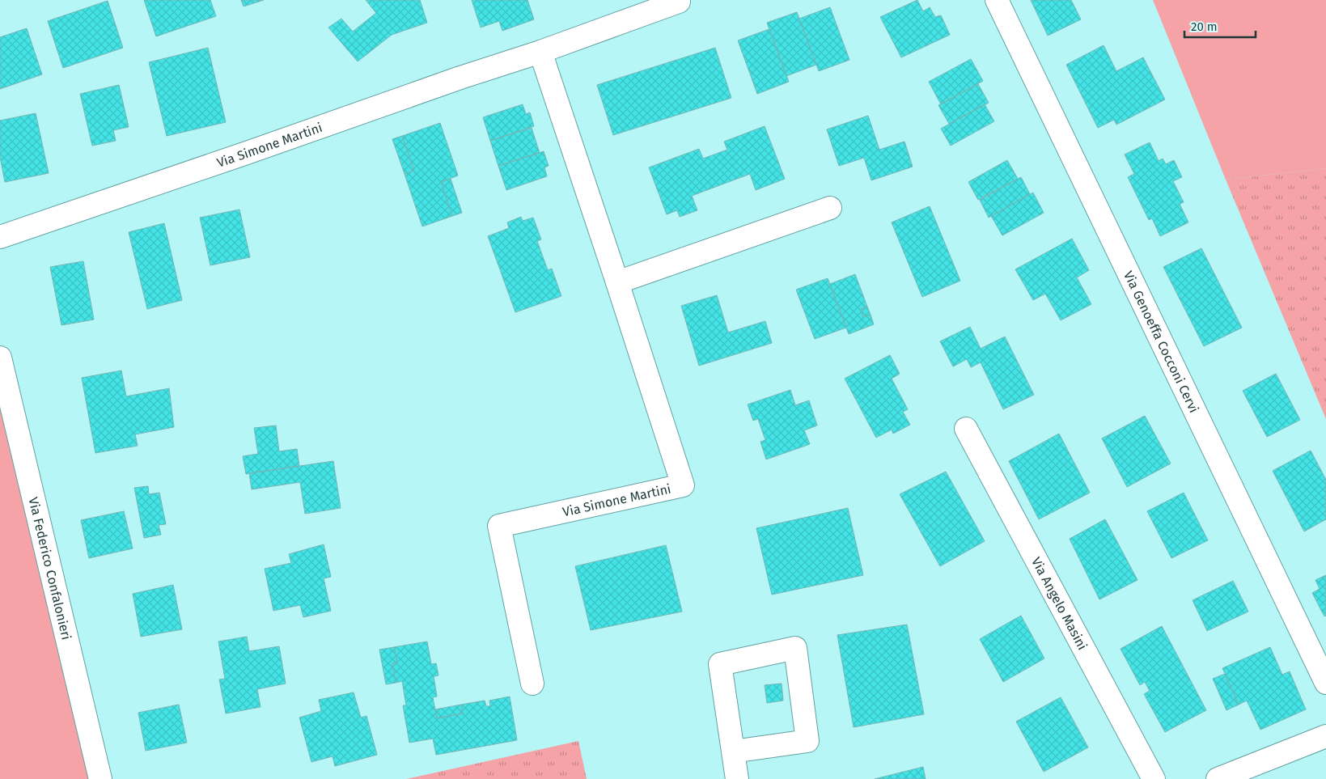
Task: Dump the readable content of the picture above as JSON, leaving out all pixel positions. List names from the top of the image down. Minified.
{"streets":{"street":["Via Simone Martini","Via Genoeffa Cocconi Cervi","Via Federico Confalonieri","Via Angelo Masini"]},"scale_bar":"20 m"}
